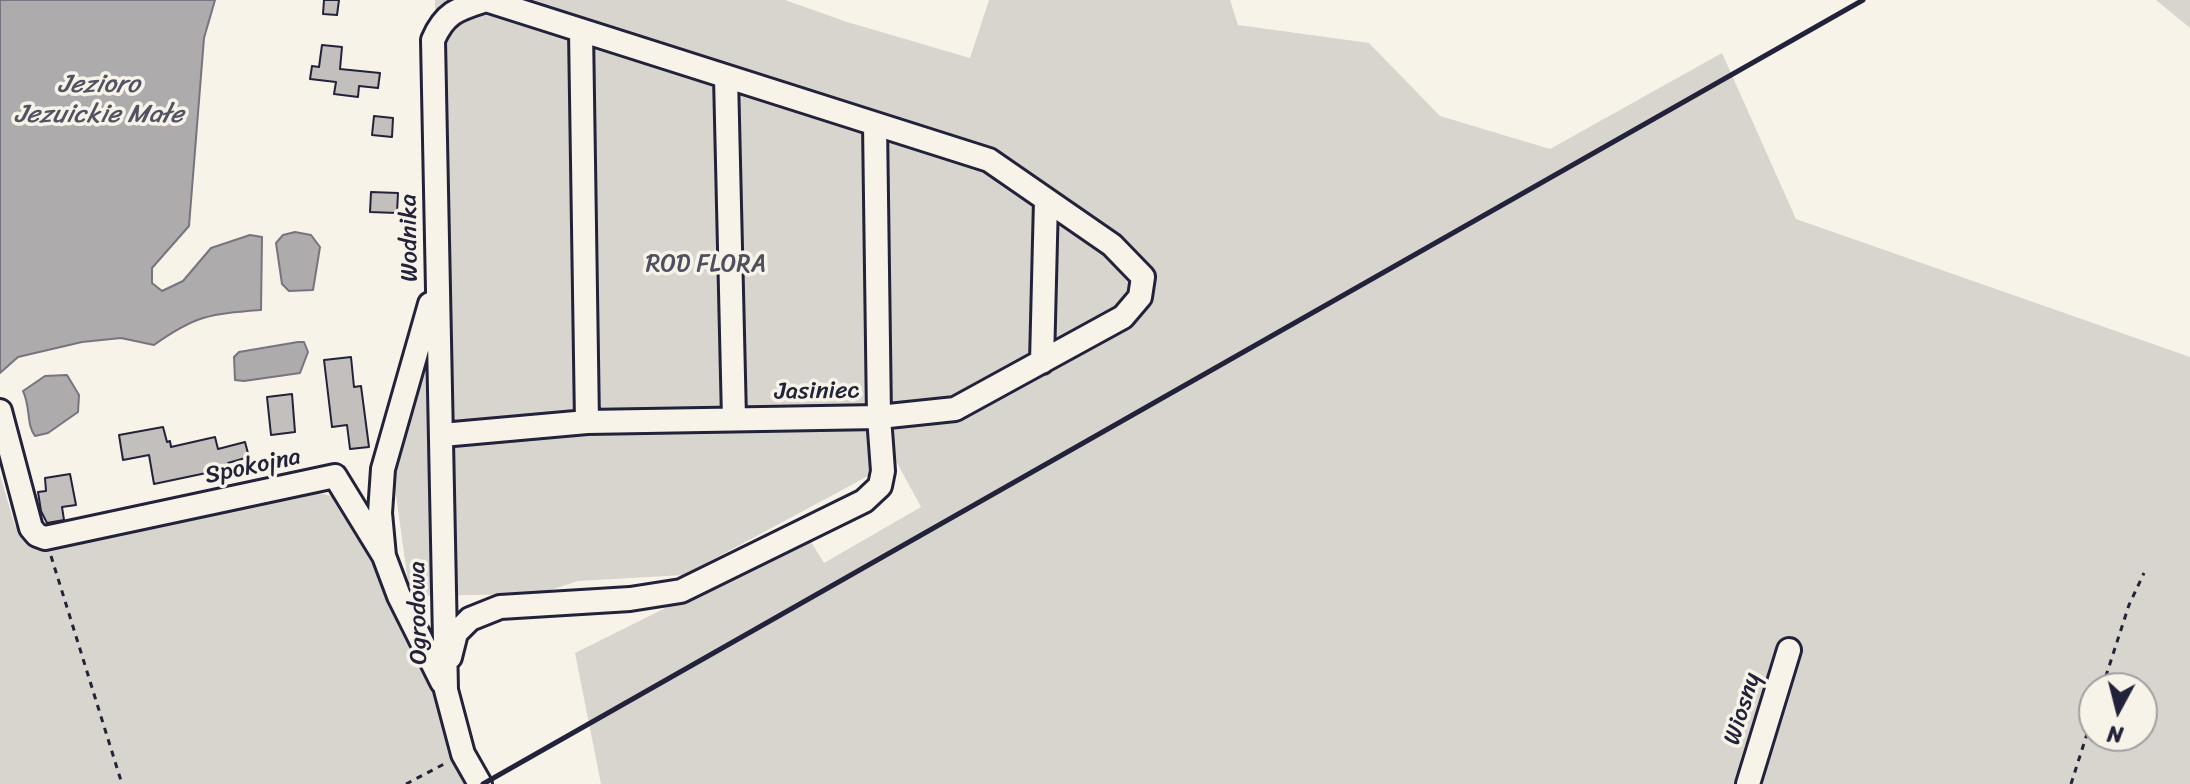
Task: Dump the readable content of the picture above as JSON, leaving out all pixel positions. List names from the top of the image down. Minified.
{"streets":{"street":["Wodnika","Jasiniec","Spokojna","Ogrodowa","Wiosny"]},"crossings":[["Wodnika","Jasiniec"],["Wodnika","Ogrodowa"],["Jasiniec","Ogrodowa"]],"water":["Jezioro Jezuickie Małe"],"parks":["ROD FLORA"],"north":"bottom"}
